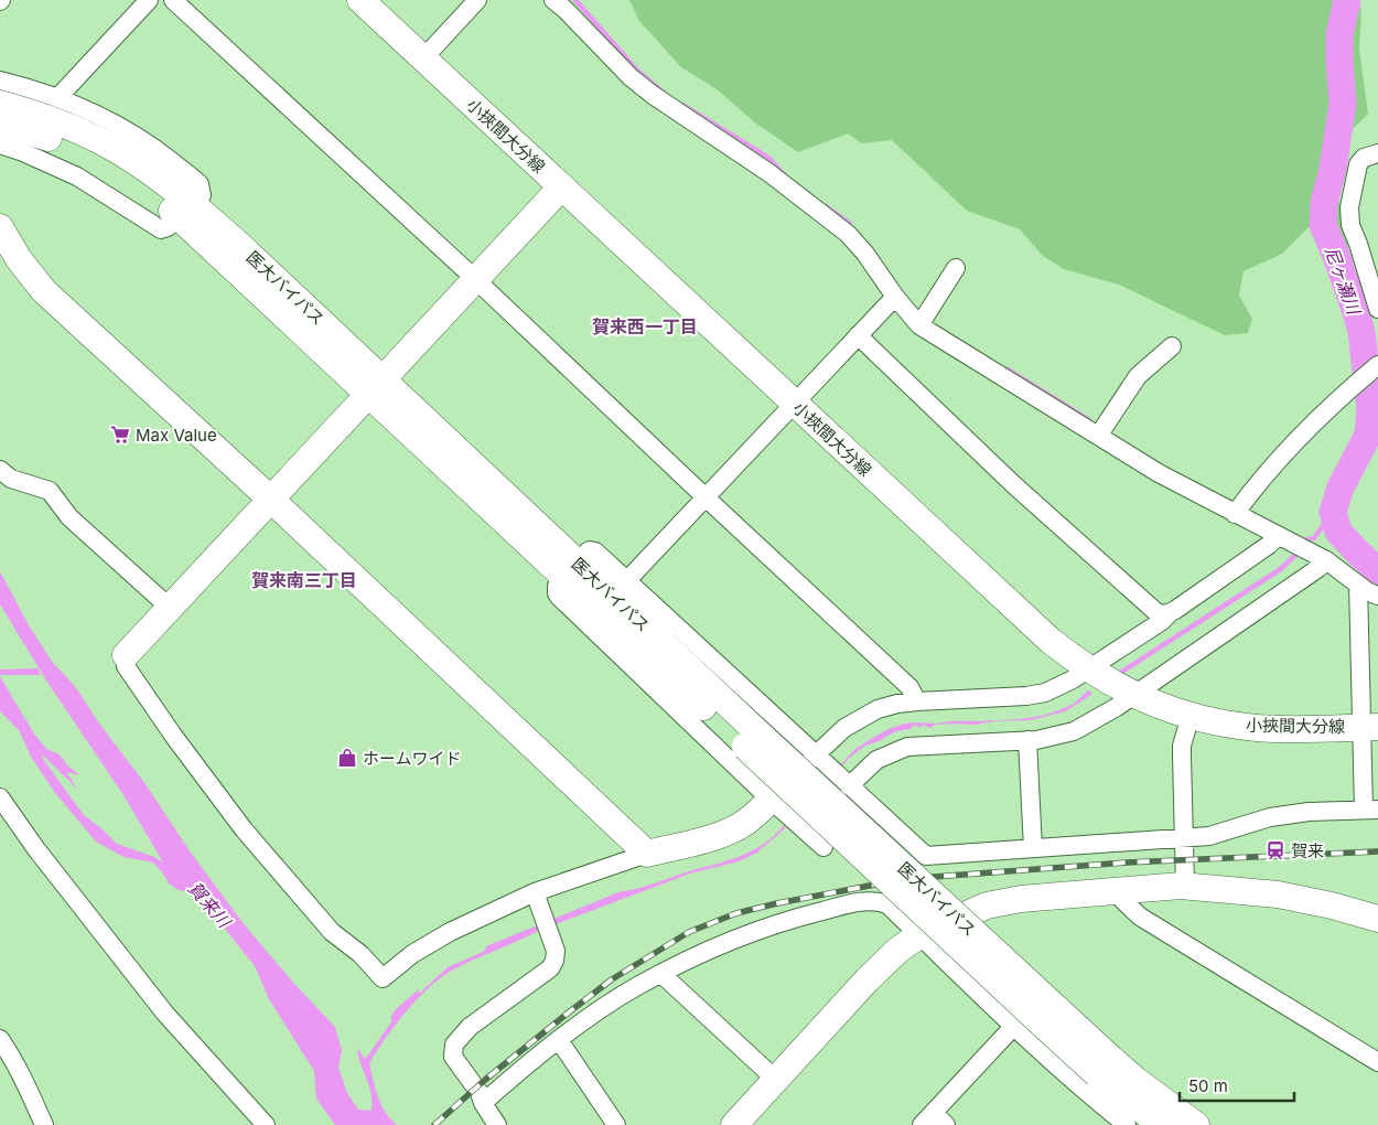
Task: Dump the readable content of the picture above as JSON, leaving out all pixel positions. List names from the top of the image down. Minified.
{"streets":{"main road":["小挾間大分線","医大バイパス"]},"districts":["賀来西一丁目","賀来南三丁目"],"water":["尼ヶ瀬川","賀来川"],"places":{"supermarket":["Max Value"],"shop":["ホームワイド"],"station":["賀来"]},"scale_bar":"50 m"}
